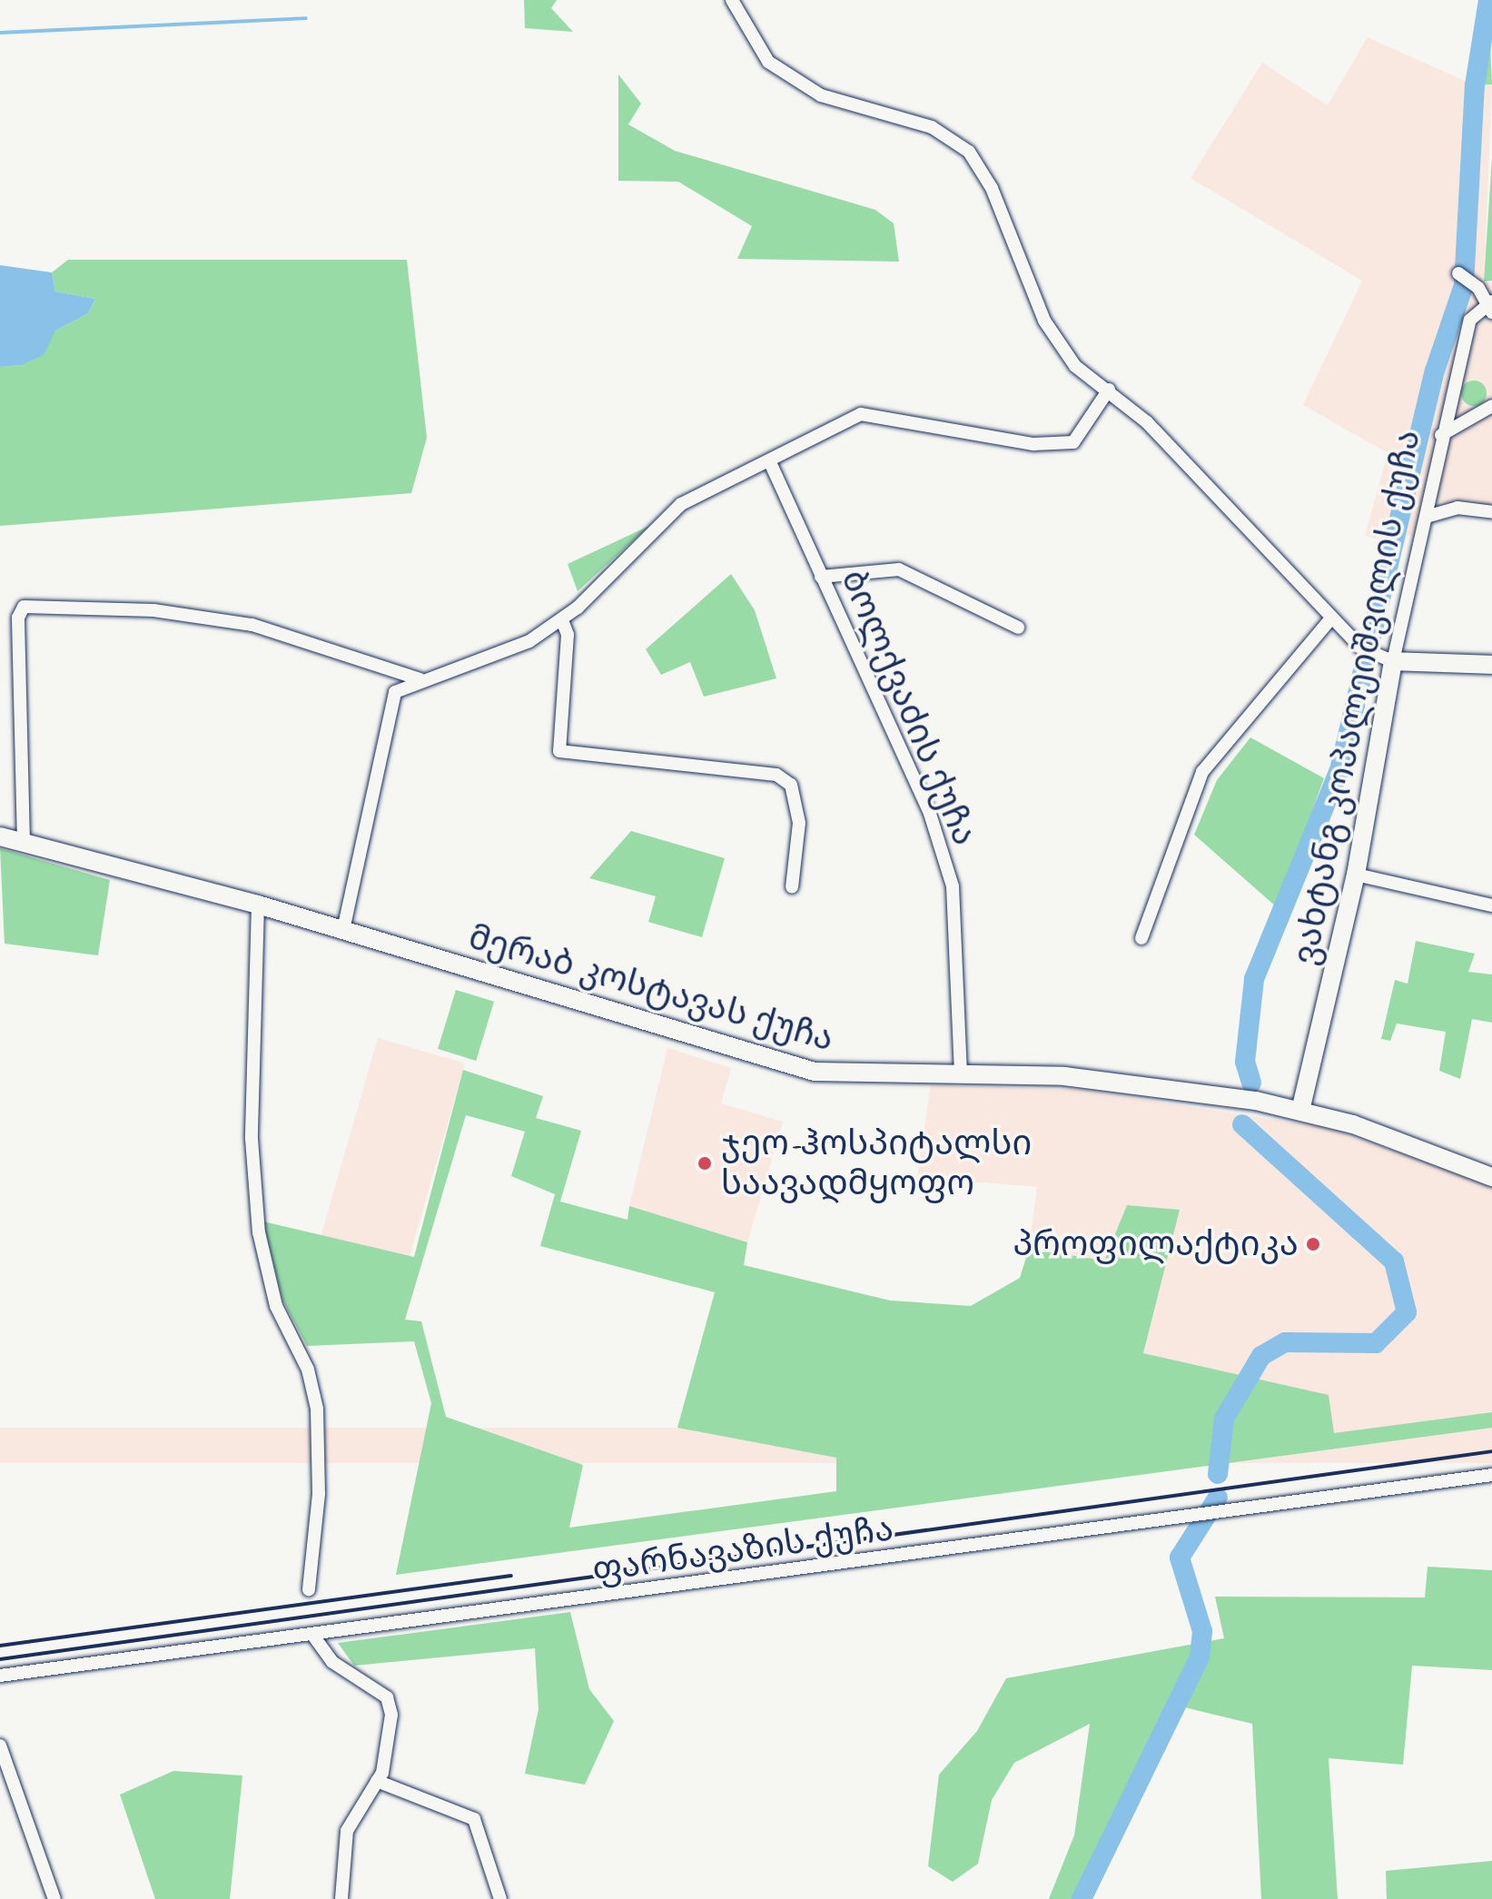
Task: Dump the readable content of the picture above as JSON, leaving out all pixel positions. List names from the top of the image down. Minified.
{"streets":{"main road":["ვახტანგ კოპალეიშვილის ქუჩა","მერაბ კოსტავას ქუჩა"],"street":["ბოლქვაძის ქუჩა","ფარნავაზის ქუჩა"]},"crossings":[["ვახტანგ კოპალეიშვილის ქუჩა","მერაბ კოსტავას ქუჩა"],["ბოლქვაძის ქუჩა","მერაბ კოსტავას ქუჩა"]],"places":["ჯეო-ჰოსპიტალსი საავადმყოფო","პროფილაქტიკა"]}
